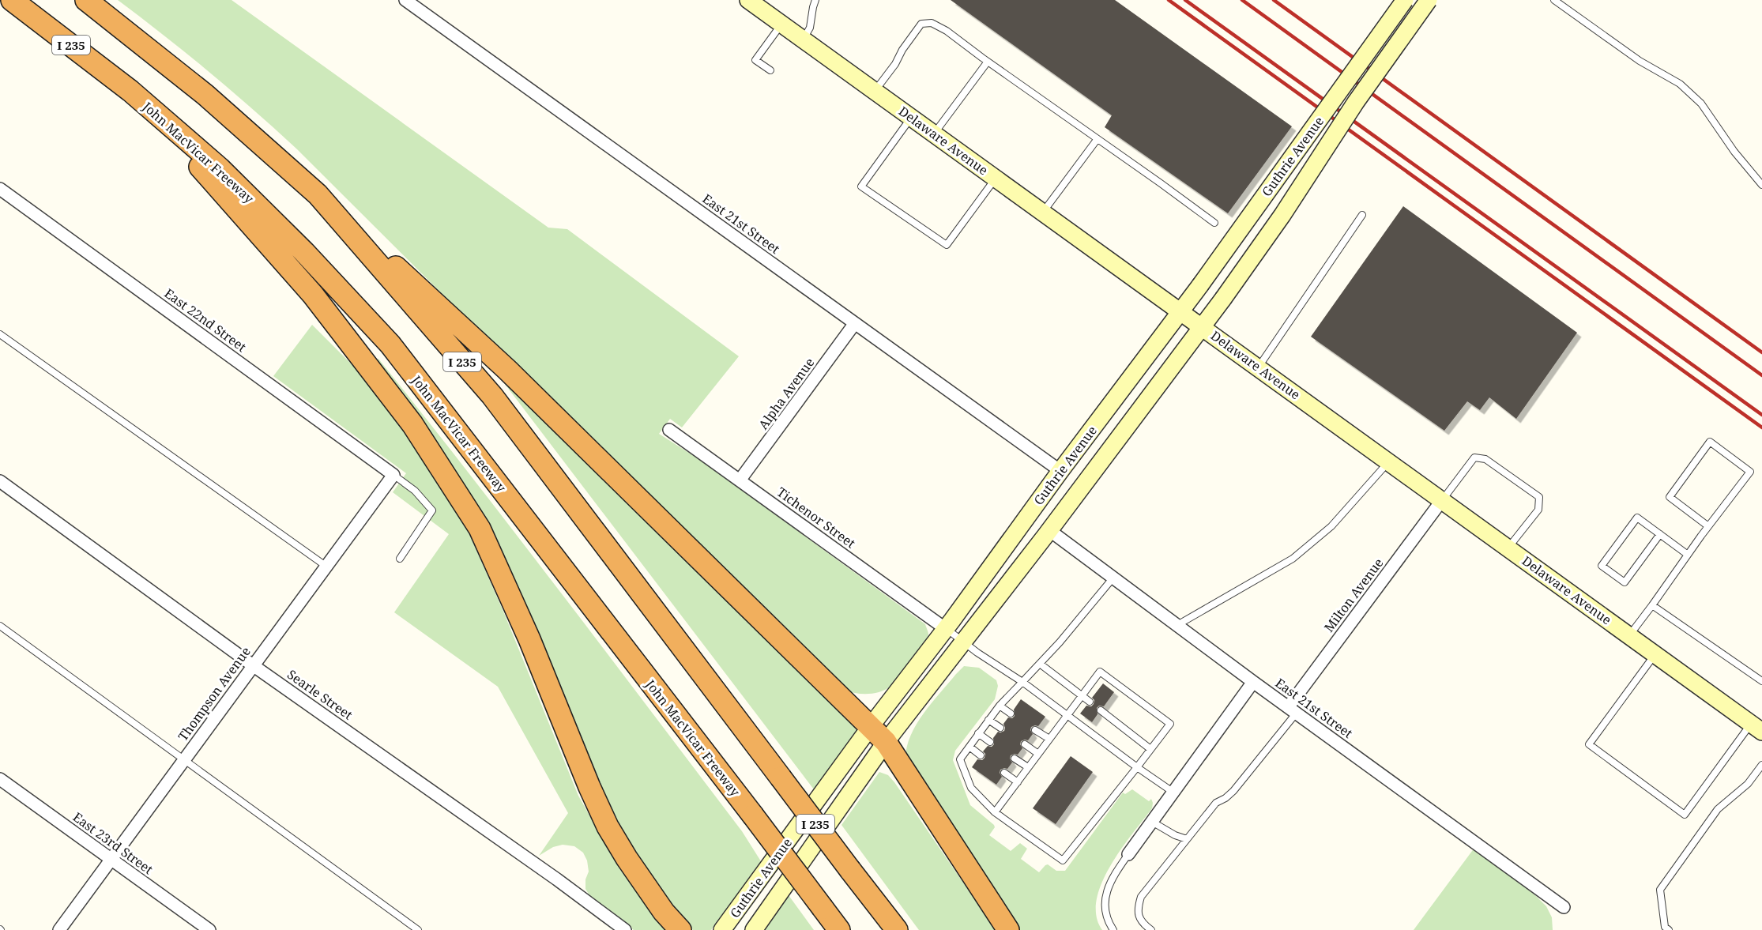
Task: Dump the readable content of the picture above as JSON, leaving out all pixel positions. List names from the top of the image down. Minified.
{"streets":{"highway":["I 235","John MacVicar Freeway"],"main road":["Delaware Avenue","Guthrie Avenue"],"street":["East 21st Street","East 22nd Street","Alpha Avenue","Tichenor Street","Milton Avenue","Thompson Avenue","Searle Street","East 23rd Street"]},"crossings":[["Delaware Avenue","Guthrie Avenue"],["Delaware Avenue","Milton Avenue"],["Guthrie Avenue","East 21st Street"],["Guthrie Avenue","Tichenor Street"],["East 21st Street","Alpha Avenue"],["East 21st Street","Milton Avenue"],["East 22nd Street","Thompson Avenue"],["Alpha Avenue","Tichenor Street"],["Thompson Avenue","Searle Street"],["Thompson Avenue","East 23rd Street"]]}
